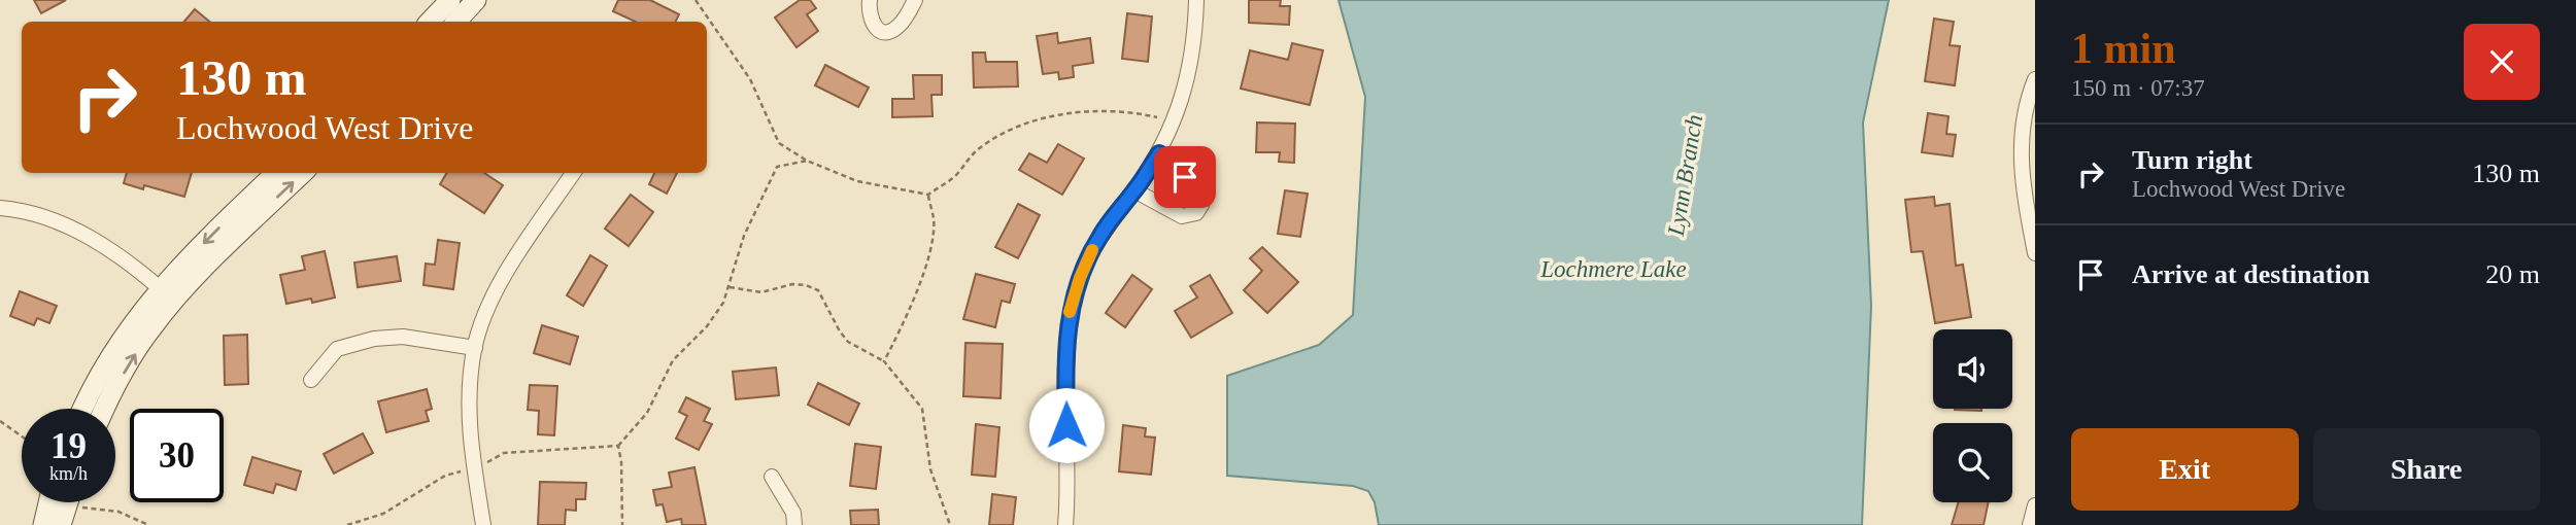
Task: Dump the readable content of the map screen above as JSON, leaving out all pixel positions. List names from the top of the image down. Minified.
{"water":["Lynn Branch","Lochmere Lake"],"page":{"heading":["1 min","150 m · 07:37"],"turn":["130 m","Lochwood West Drive"],"list":[{"name":"Turn right","note":"Lochwood West Drive","value":"130 m"},{"name":"Arrive at destination","value":"20 m"}],"speed":"19 km/h","limit":"30","buttons":["Exit","Share"]}}
